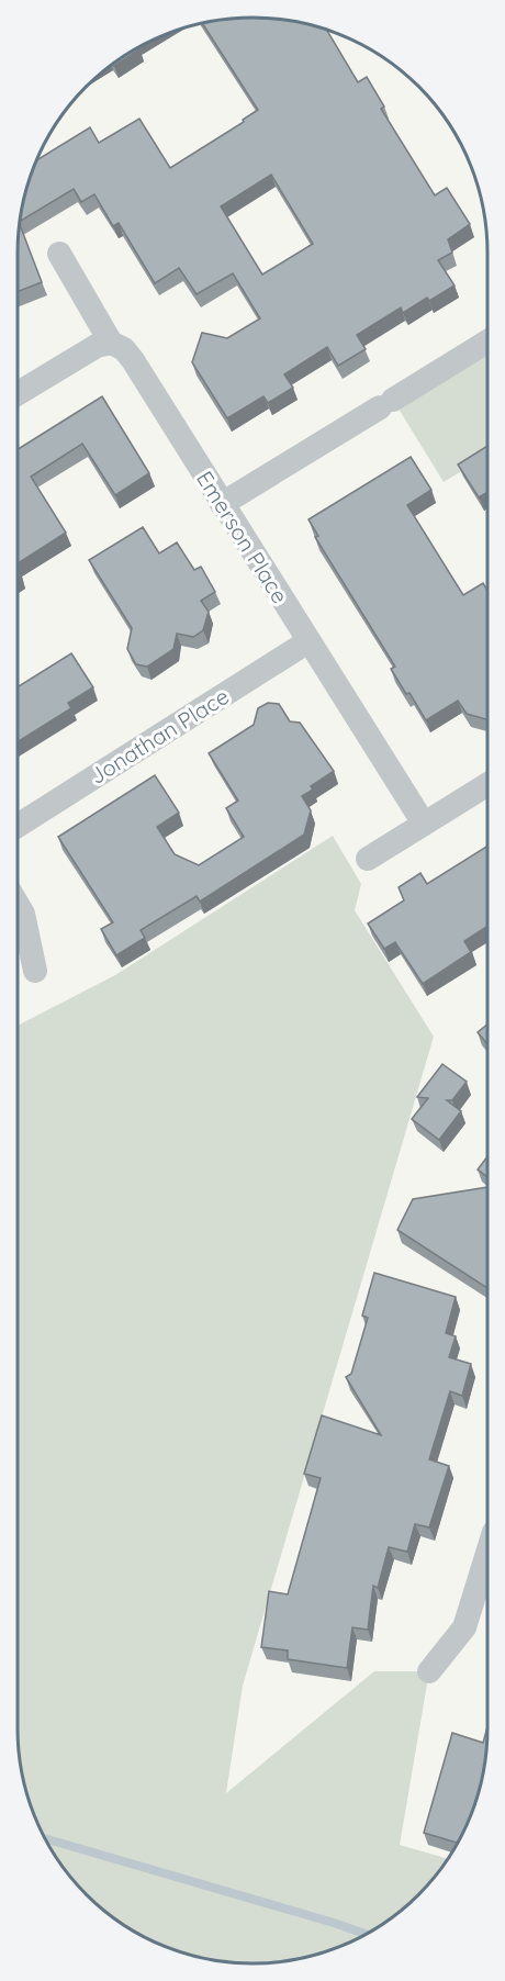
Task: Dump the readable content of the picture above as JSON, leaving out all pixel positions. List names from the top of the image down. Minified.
{"streets":{"street":["Emerson Place","Jonathan Place"]},"crossings":[["Emerson Place","Jonathan Place"]]}
